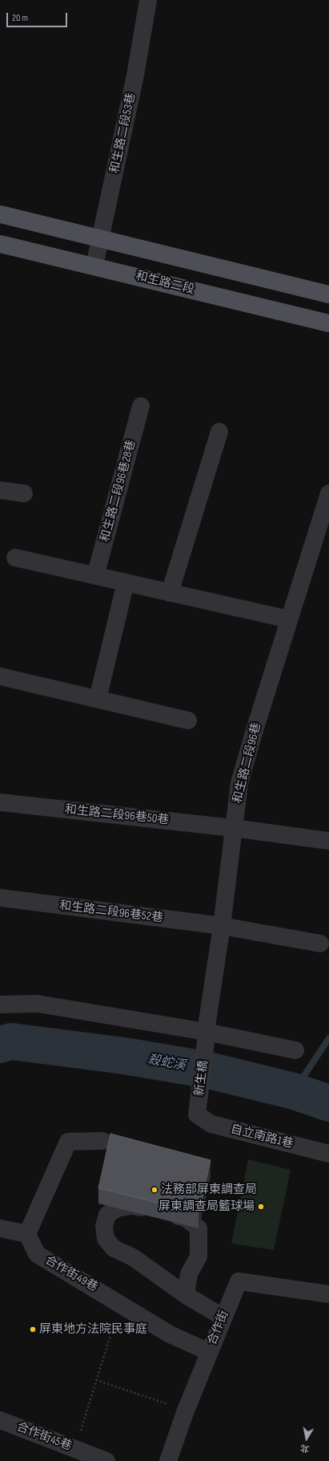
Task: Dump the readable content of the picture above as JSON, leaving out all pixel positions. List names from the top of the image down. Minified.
{"streets":{"main road":["和生路二段"],"street":["和生路二段53巷","和生路二段96巷28巷","和生路二段96巷","和生路二段96巷50巷","和生路二段96巷52巷","新生橋","自立南路1巷","合作街49巷","合作街","合作街45巷"]},"crossings":[["和生路二段53巷","和生路二段"],["和生路二段96巷","和生路二段96巷50巷"],["和生路二段96巷","和生路二段96巷52巷"],["和生路二段96巷","新生橋"],["新生橋","自立南路1巷"],["合作街49巷","合作街"]],"water":["殺蛇溪"],"places":["法務部屏東調查局","屏東調查局籃球場","屏東地方法院民事庭"],"scale_bar":"20 m","north":"bottom"}
